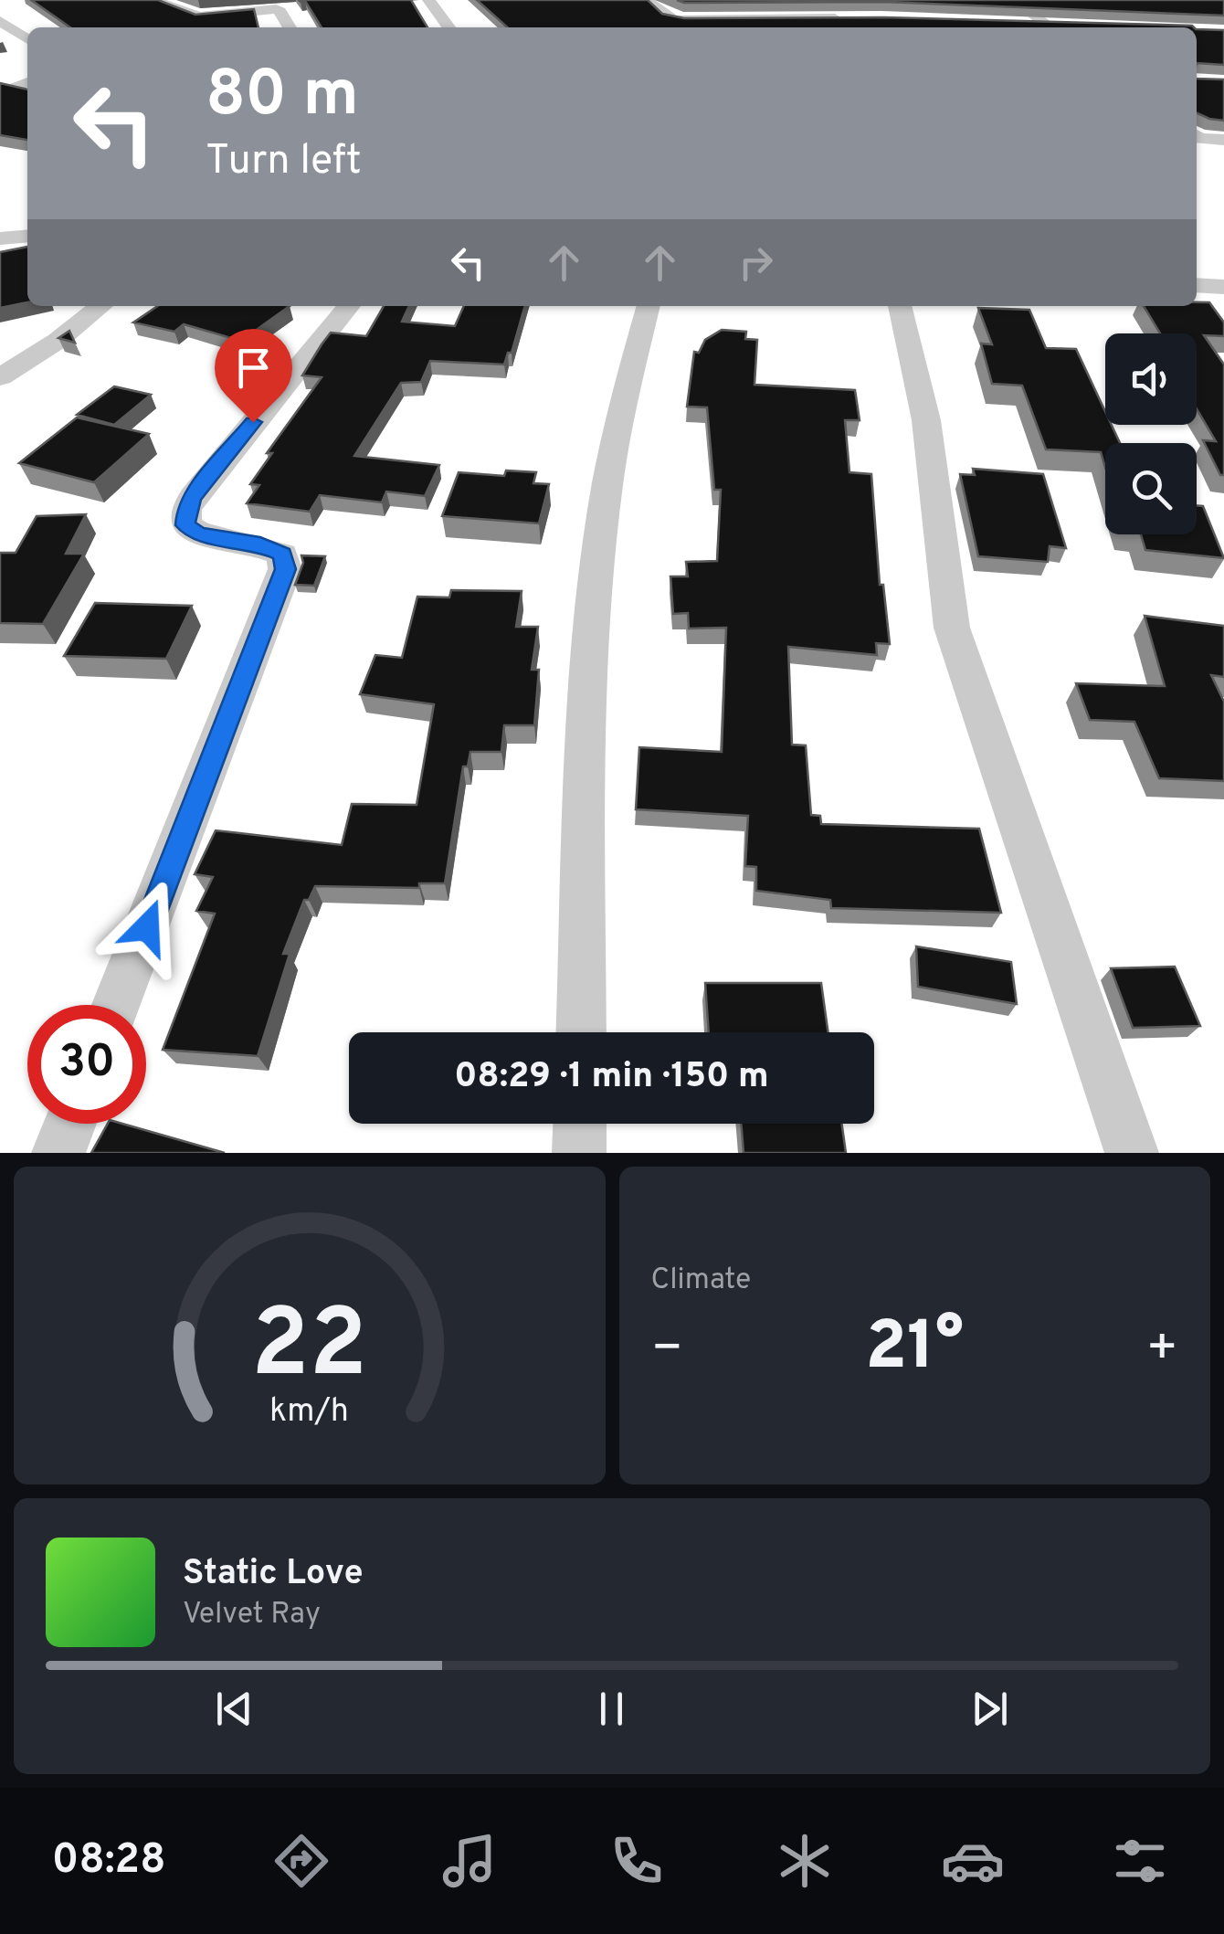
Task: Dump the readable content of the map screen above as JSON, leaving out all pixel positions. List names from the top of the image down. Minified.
{"page":{"turn":["80 m","Turn left"],"limit":"30","trip":"08:29 · 1 min · 150 m","tile":"Climate","heat":["−","21°","+"],"song":["Static Love","Velvet Ray"],"tabs":"08:28","gauge":["22","km/h"]}}
